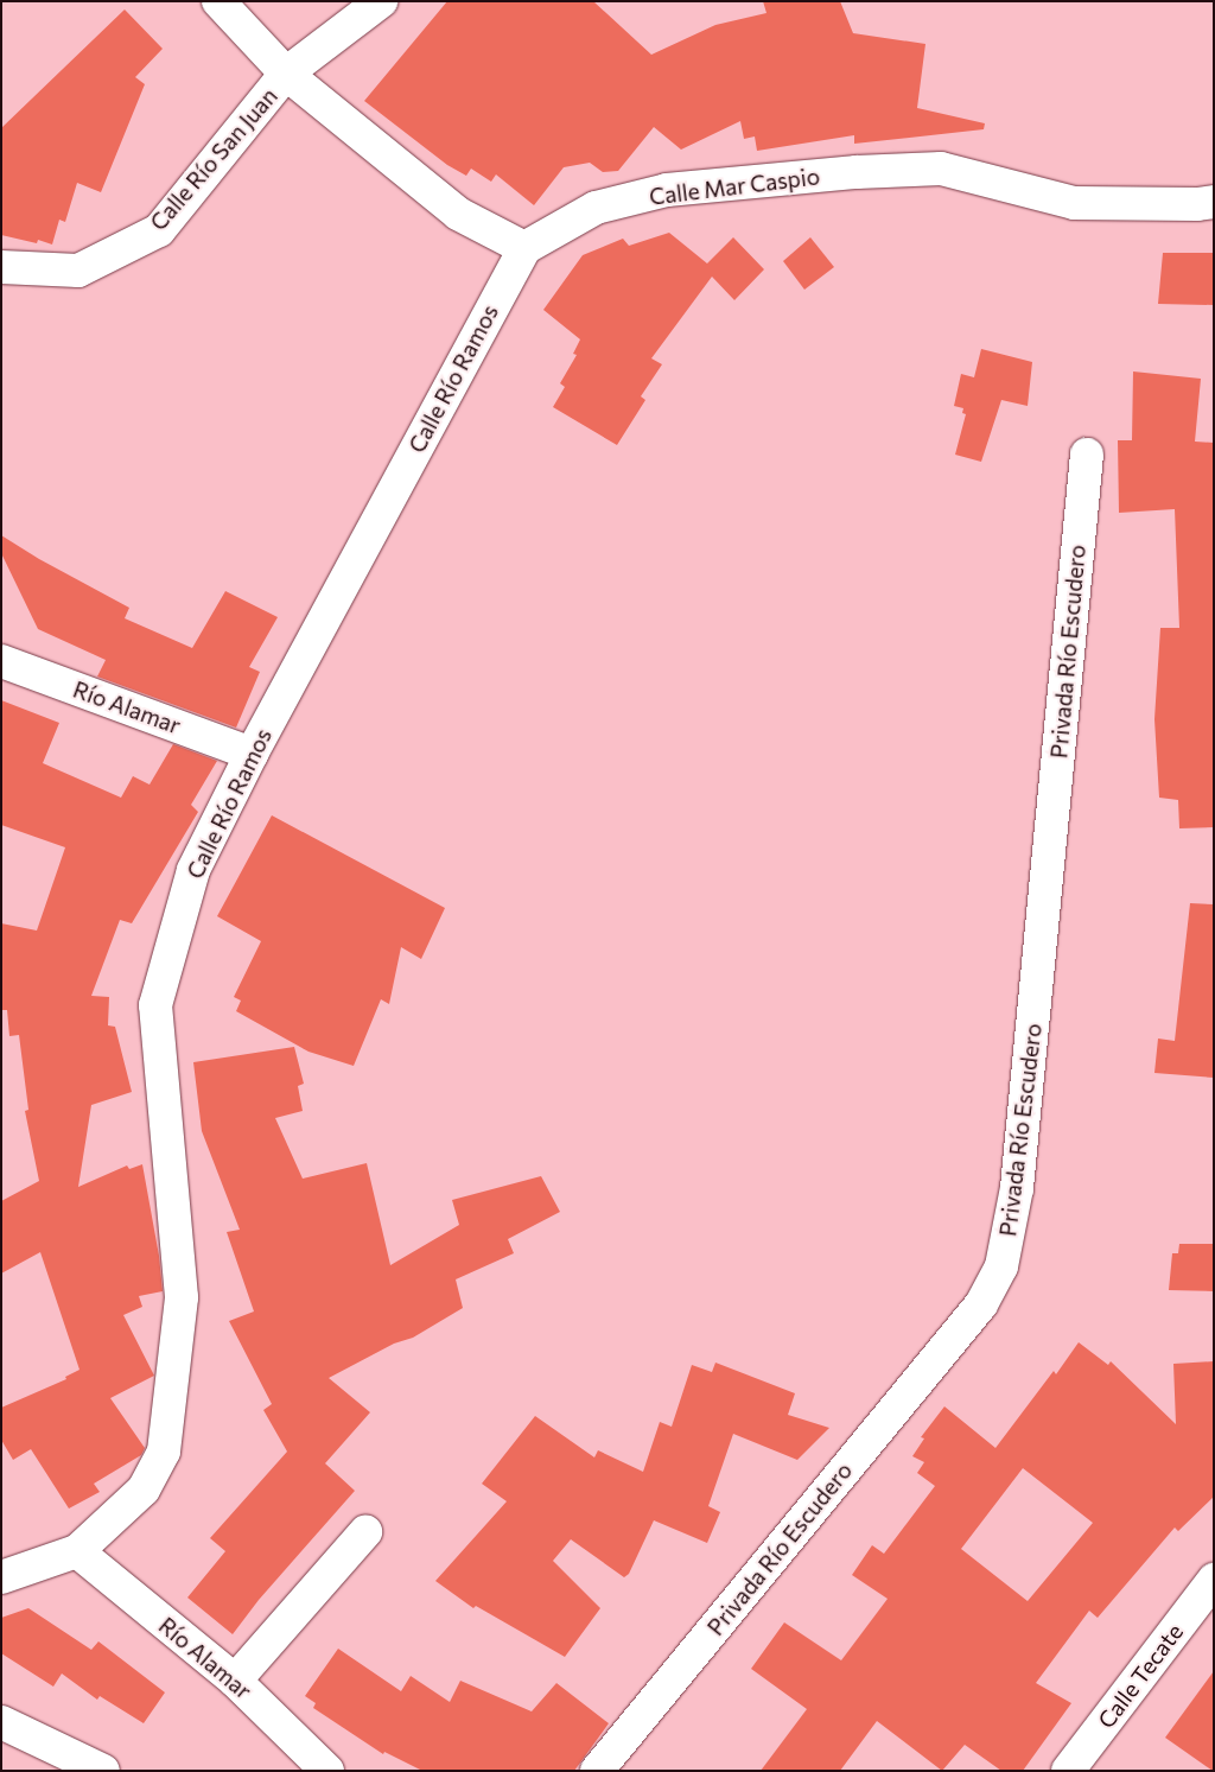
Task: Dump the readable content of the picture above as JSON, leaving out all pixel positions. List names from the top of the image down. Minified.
{"streets":{"street":["Calle Río San Juan","Calle Mar Caspio","Calle Río Ramos","Privada Río Escudero","Río Alamar","Calle Tecate"]},"crossings":[["Calle Mar Caspio","Calle Río Ramos"],["Calle Río Ramos","Río Alamar"]]}
